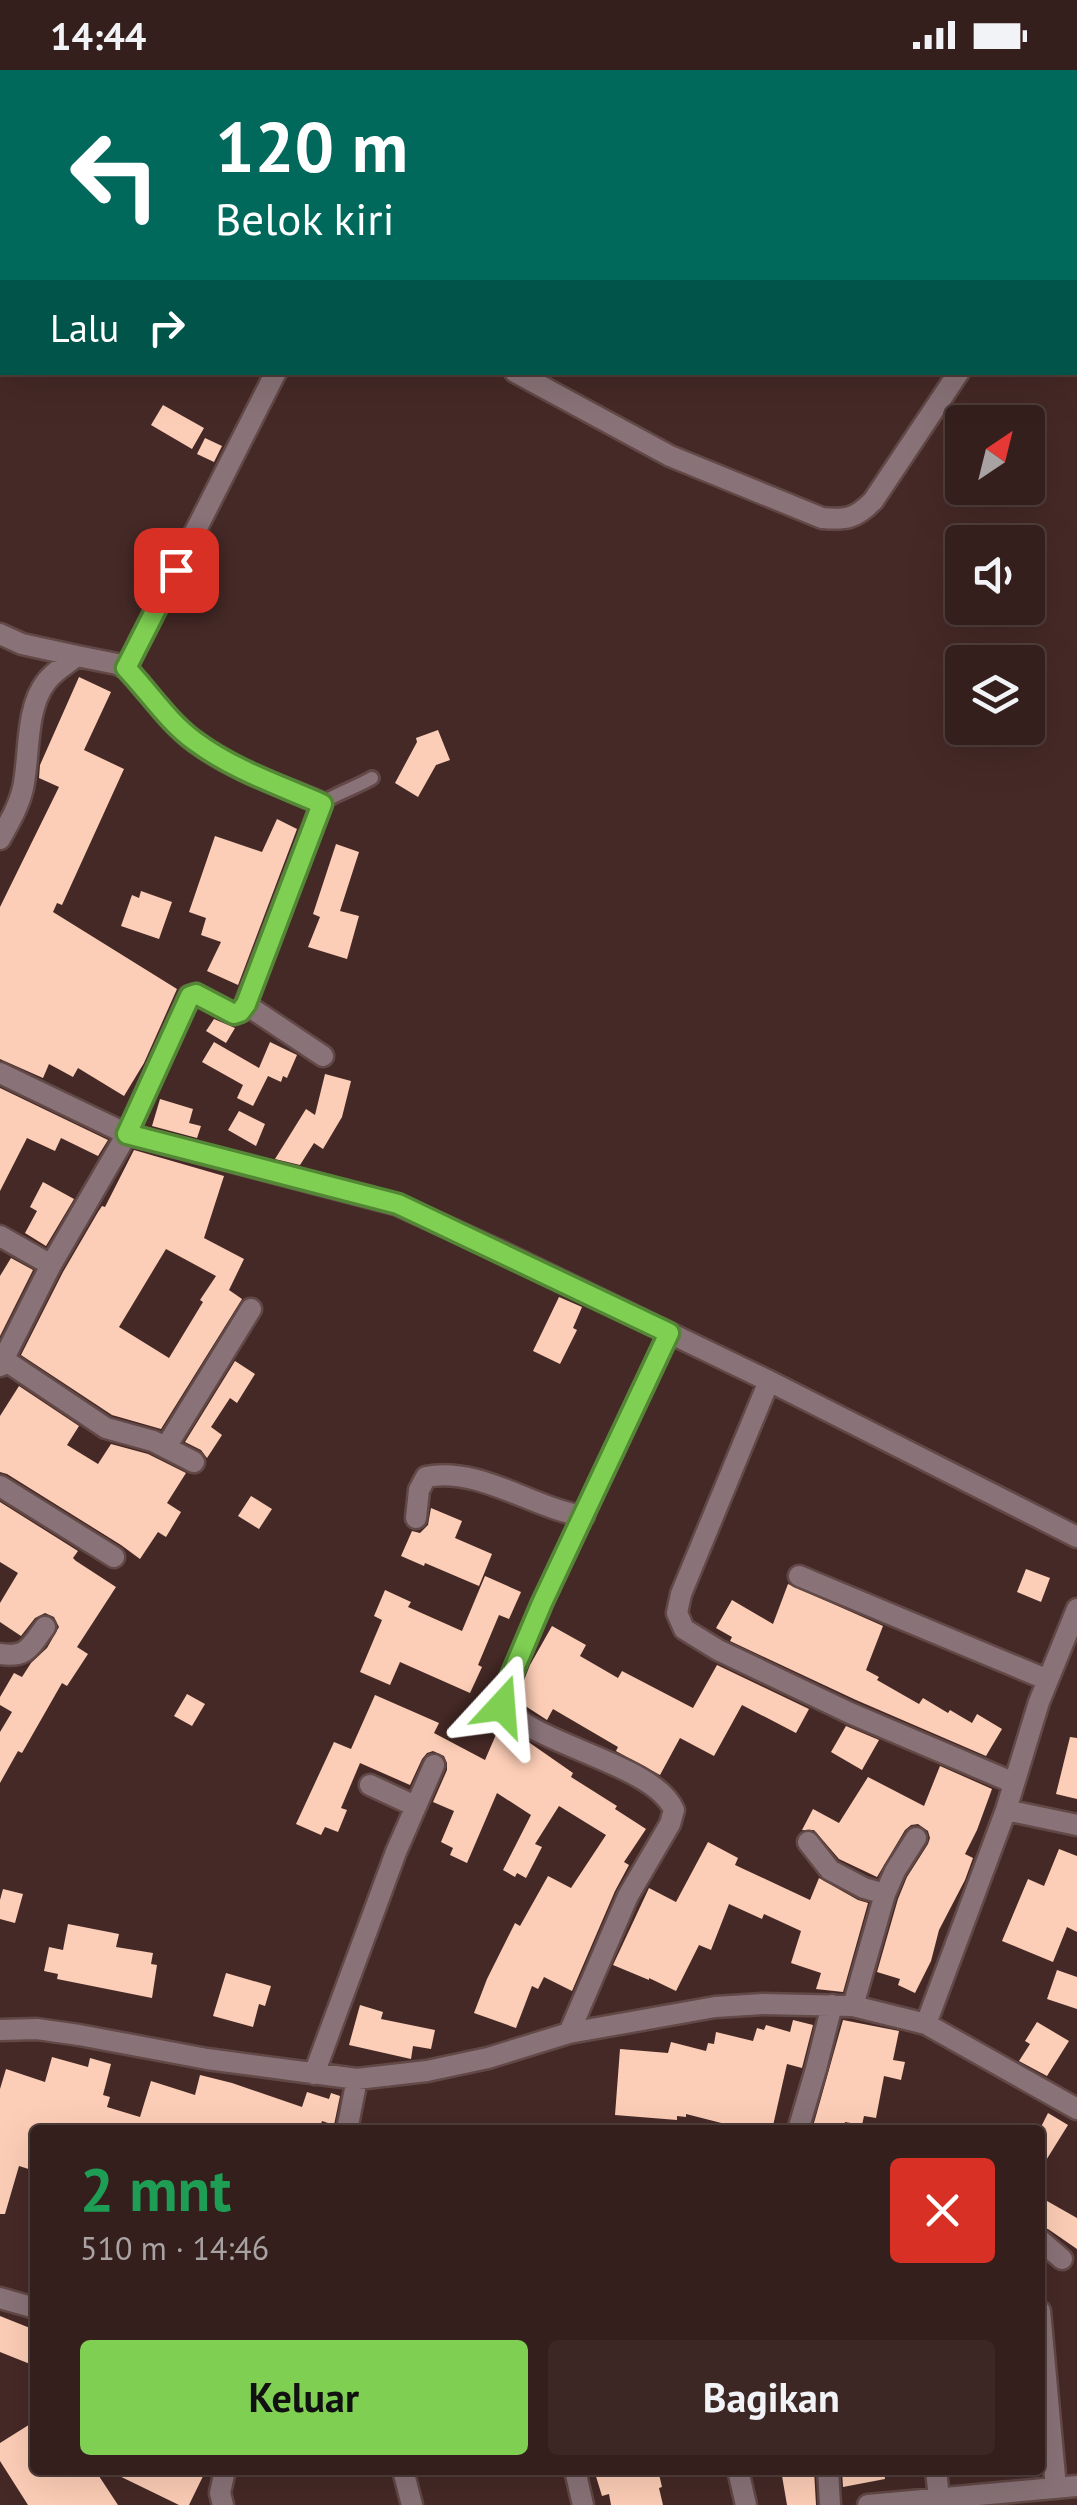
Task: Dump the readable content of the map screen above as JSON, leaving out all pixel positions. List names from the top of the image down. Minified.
{"north":"top right","page":{"status":"14:44","turn":["120 m","Belok kiri"],"then":"Lalu","heading":["2 mnt","510 m · 14:46"],"buttons":["Keluar","Bagikan"]}}
